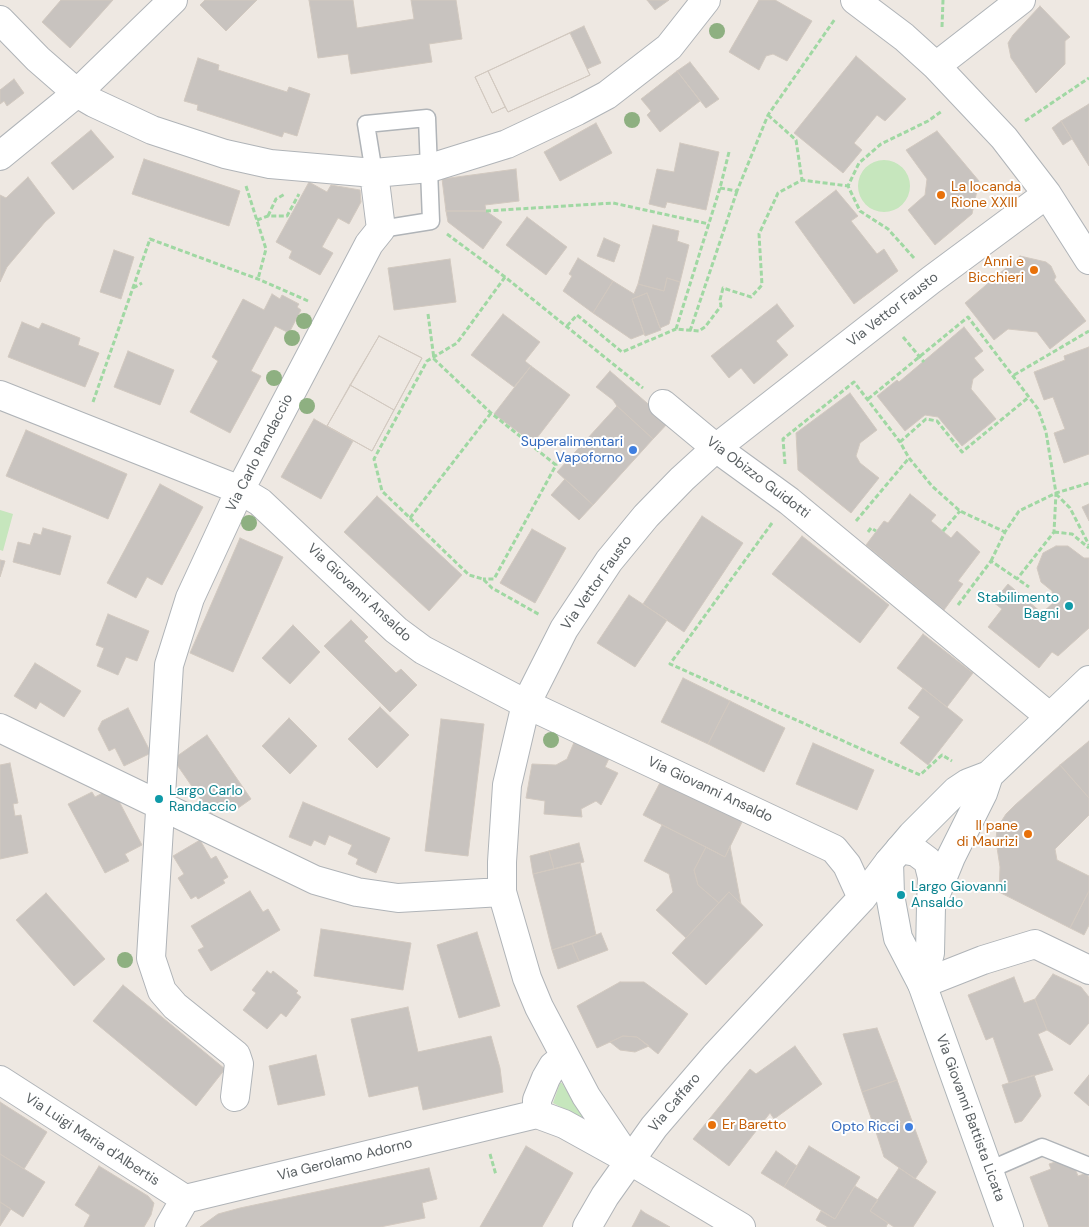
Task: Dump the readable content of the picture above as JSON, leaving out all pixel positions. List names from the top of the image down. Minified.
{"streets":{"street":["Via Vettor Fausto","Via Carlo Randaccio","Via Obizzo Guidotti","Via Giovanni Ansaldo","Via Caffaro","Via Giovanni Battista Licata","Via Luigi Maria d'Albertis","Via Gerolamo Adorno"]},"crossings":[["Via Vettor Fausto","Via Obizzo Guidotti"],["Via Vettor Fausto","Via Giovanni Ansaldo"],["Via Vettor Fausto","Via Caffaro"],["Via Carlo Randaccio","Via Giovanni Ansaldo"],["Via Giovanni Ansaldo","Via Caffaro"],["Via Luigi Maria d'Albertis","Via Gerolamo Adorno"]],"places":["La locanda Rione XXIII","Anni e Bicchieri","Superalimentari Vapoforno","Stabilimento Bagni","Largo Carlo Randaccio","Il pane di Maurizi","Largo Giovanni Ansaldo","Er Baretto","Opto Ricci"]}
